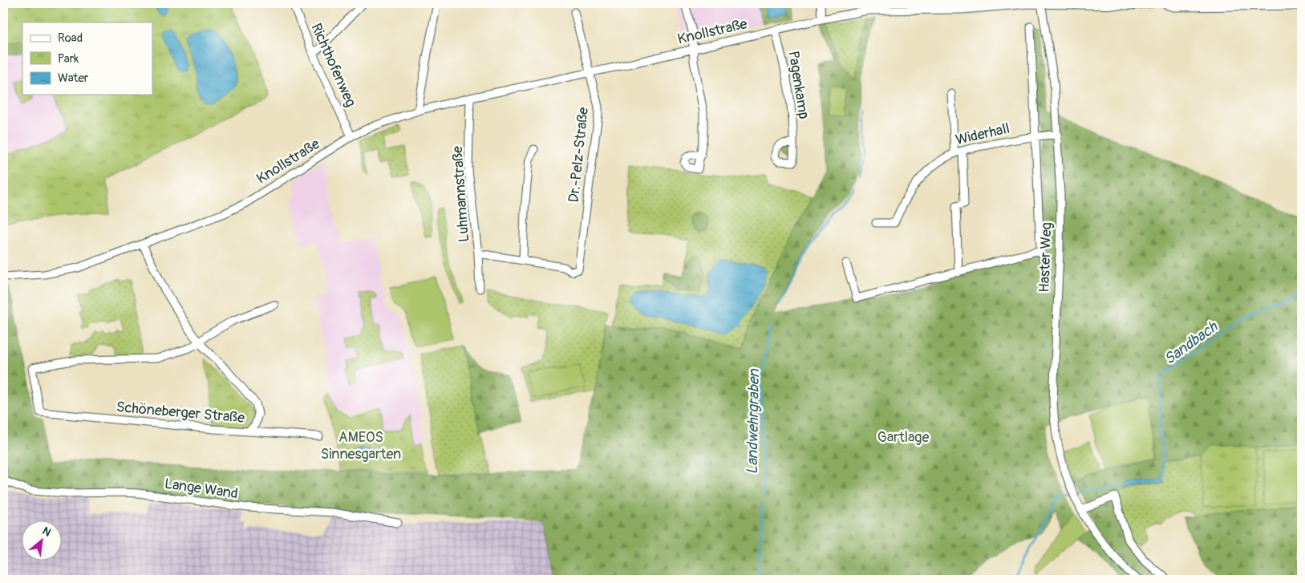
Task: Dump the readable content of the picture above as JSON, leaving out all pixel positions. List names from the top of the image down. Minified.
{"streets":{"street":["Knollstraße","Richthofenweg","Pagenkamp","Widerhall","Dr.-Pelz-Straße","Luhmannstraße","Haster Weg","Schöneberger Straße","Lange Wand"]},"crossings":[["Knollstraße","Richthofenweg"],["Knollstraße","Pagenkamp"],["Knollstraße","Dr.-Pelz-Straße"],["Knollstraße","Luhmannstraße"],["Knollstraße","Haster Weg"],["Widerhall","Haster Weg"]],"water":["Sandbach","Landwehrgraben"],"parks":["AMEOS Sinnesgarten","Gartlage"],"legend":["Road","Park","Water"],"north":"top right"}
